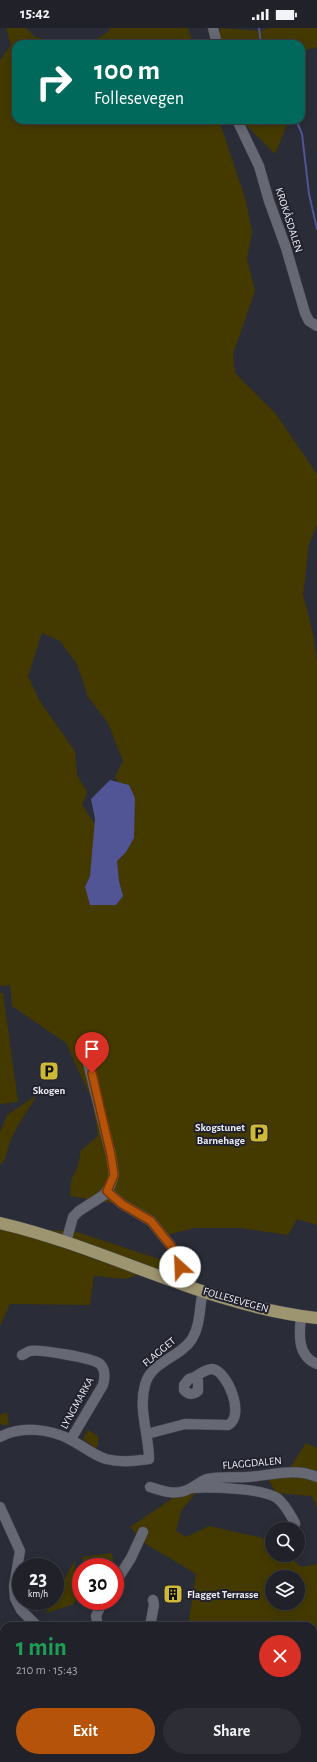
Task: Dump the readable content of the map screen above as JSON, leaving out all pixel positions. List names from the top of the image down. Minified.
{"streets":{"main road":["FOLLESEVEGEN"],"street":["KROKÅSDALEN","FLAGGET","LYNGMARKA","FLAGGDALEN"]},"crossings":[["FOLLESEVEGEN","FLAGGET"],["FLAGGET","LYNGMARKA"]],"places":{"parking":["Skogen","Skogstunet Barnehage"],"building":["Flagget Terrasse"]},"page":{"status":"15:42","turn":["100 m","Follesevegen"],"speed":"23 km/h","limit":"30","heading":["1 min","210 m · 15:43"],"buttons":["Exit","Share"]}}
